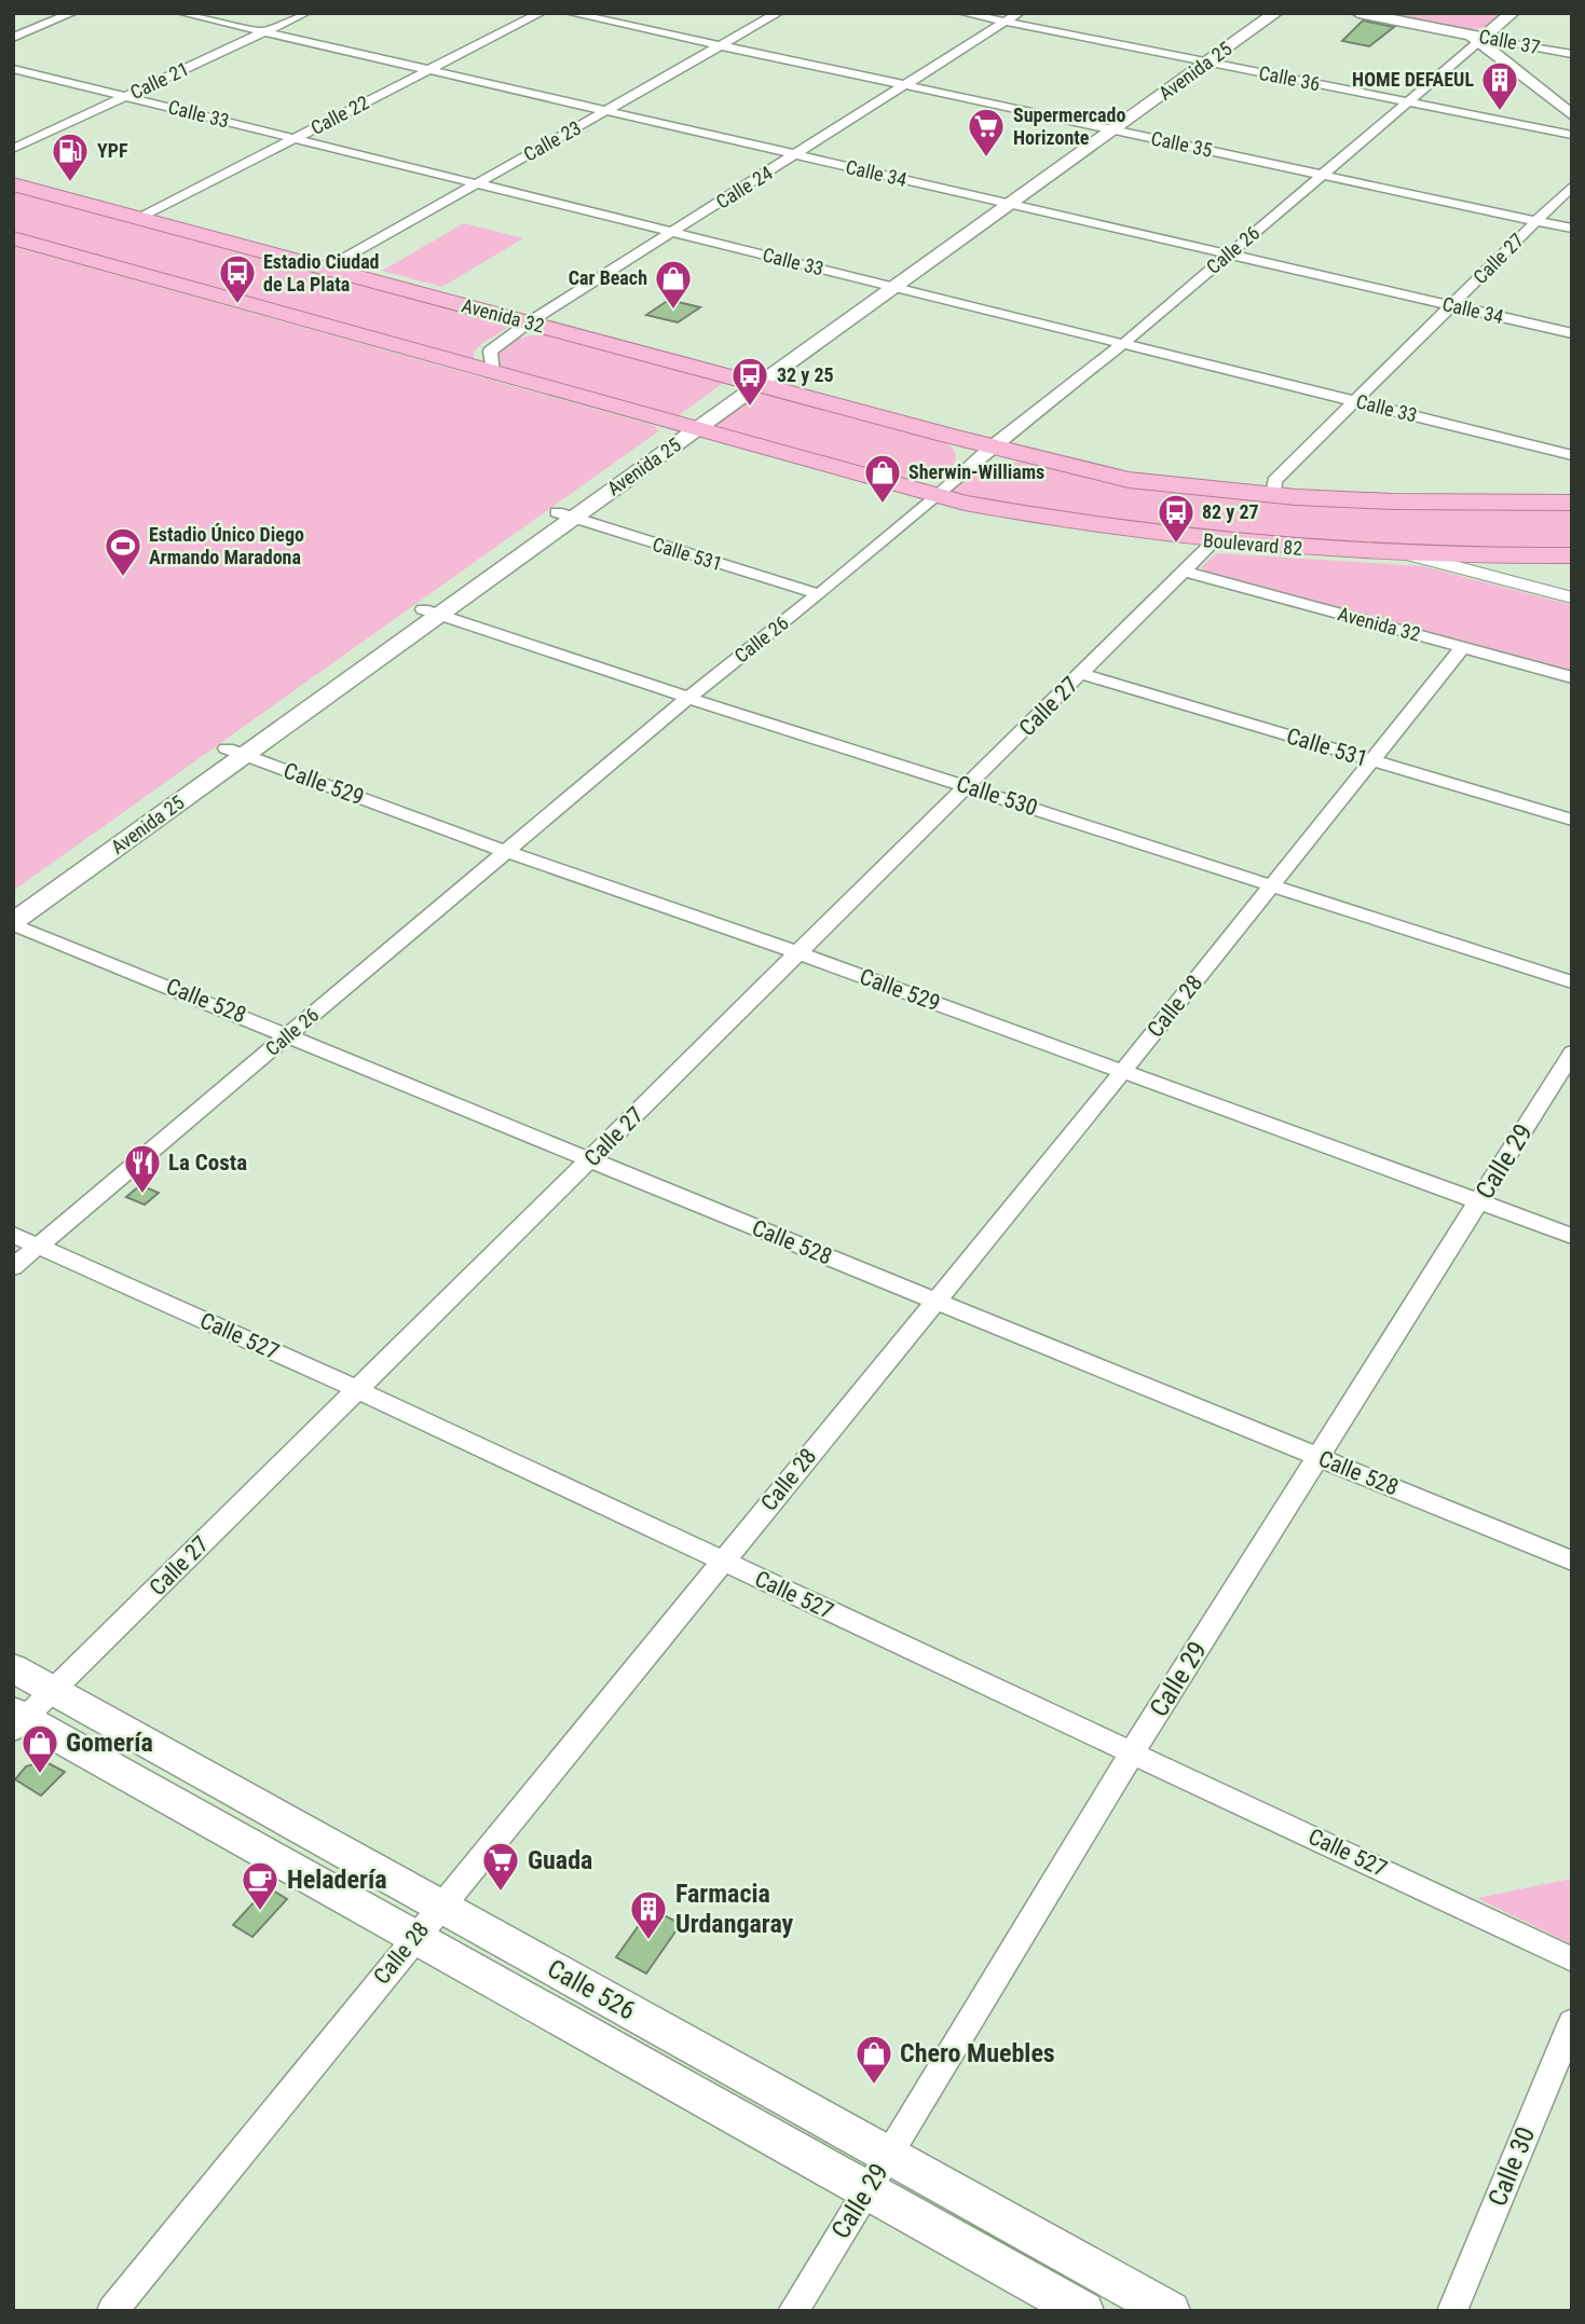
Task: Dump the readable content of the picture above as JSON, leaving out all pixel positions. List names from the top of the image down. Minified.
{"streets":{"highway":["Avenida 32","Boulevard 82"],"main road":["Calle 37","Avenida 25","Calle 26","Calle 526"],"street":["Calle 36","Calle 21","Calle 33","Calle 22","Calle 23","Calle 35","Calle 34","Calle 24","Calle 27","Calle 531","Calle 529","Calle 530","Calle 528","Calle 28","Calle 29","Calle 527","Calle 30"]},"crossings":[["Calle 37","Calle 26"],["Avenida 25","Calle 36"],["Avenida 25","Calle 33"],["Avenida 25","Calle 35"],["Avenida 25","Calle 34"],["Avenida 25","Avenida 32"],["Avenida 25","Calle 531"],["Avenida 25","Calle 529"],["Avenida 25","Calle 530"],["Avenida 25","Calle 528"],["Calle 36","Calle 24"],["Calle 36","Calle 26"],["Calle 21","Calle 33"],["Calle 21","Calle 34"],["Calle 33","Calle 22"],["Calle 33","Calle 23"],["Calle 33","Calle 24"],["Calle 33","Calle 26"],["Calle 33","Calle 27"],["Calle 22","Calle 34"],["Calle 22","Avenida 32"],["Calle 23","Calle 35"],["Calle 23","Calle 34"],["Calle 23","Avenida 32"],["Calle 35","Calle 24"],["Calle 35","Calle 26"],["Calle 35","Calle 27"],["Calle 34","Calle 24"],["Calle 34","Calle 26"],["Calle 34","Calle 27"],["Calle 24","Avenida 32"],["Calle 26","Avenida 32"],["Calle 26","Boulevard 82"],["Calle 26","Calle 531"],["Calle 26","Calle 529"],["Calle 26","Calle 530"],["Calle 26","Calle 528"],["Calle 26","Calle 527"],["Calle 27","Avenida 32"],["Calle 27","Boulevard 82"],["Calle 27","Calle 531"],["Calle 27","Calle 529"],["Calle 27","Calle 530"],["Calle 27","Calle 528"],["Calle 27","Calle 527"],["Calle 27","Calle 526"],["Avenida 32","Calle 28"],["Calle 531","Calle 28"],["Calle 529","Calle 28"],["Calle 529","Calle 29"],["Calle 530","Calle 28"],["Calle 528","Calle 28"],["Calle 528","Calle 29"],["Calle 28","Calle 527"],["Calle 28","Calle 526"],["Calle 29","Calle 527"],["Calle 29","Calle 526"]],"places":{"building":["HOME DEFAEUL","Farmacia Urdangaray"],"supermarket":["Supermercado Horizonte","Guada"],"fuel station":["YPF"],"bus stop":["Estadio Ciudad de La Plata","32 y 25","82 y 27"],"shop":["Car Beach","Sherwin-Williams","Gomería","Chero Muebles"],"sports":["Estadio Único Diego Armando Maradona"],"restaurant":["La Costa"],"cafe":["Heladería"]}}
